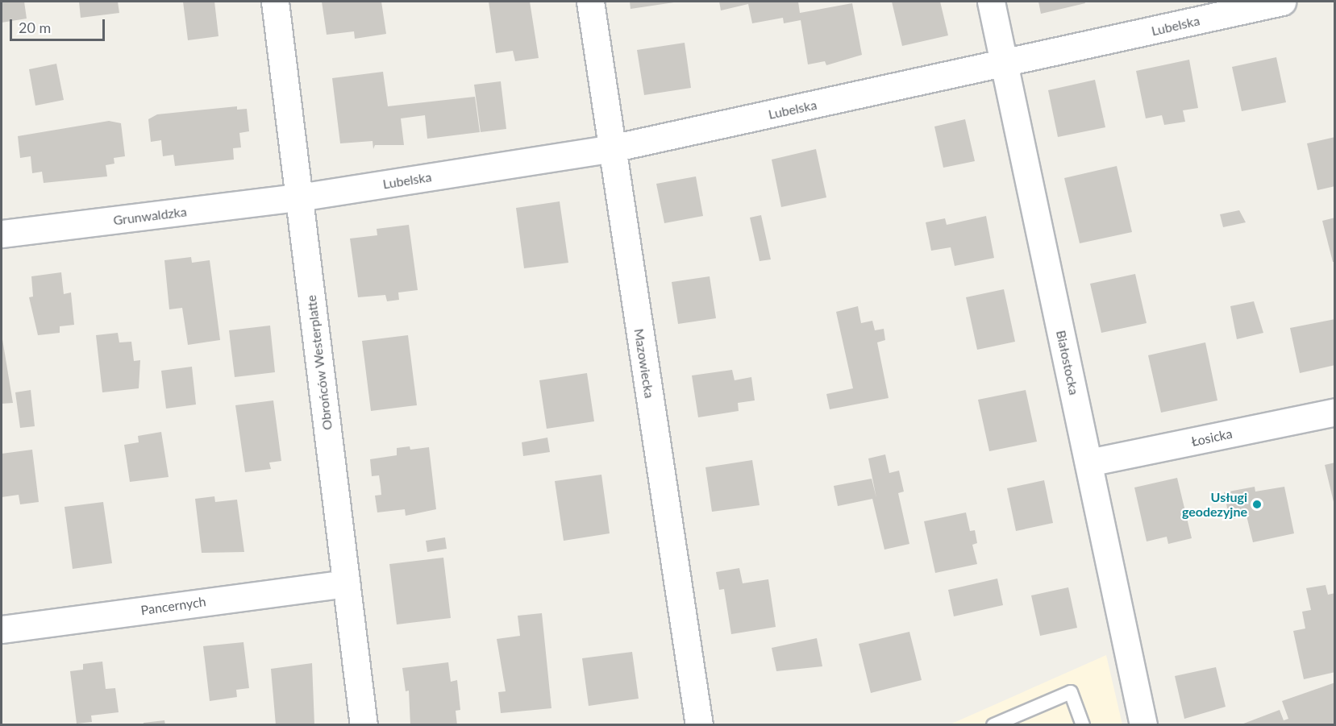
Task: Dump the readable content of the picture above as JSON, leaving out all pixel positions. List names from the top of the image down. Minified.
{"streets":{"street":["Lubelska","Grunwaldzka","Obrońców Westerplatte","Białostocka","Mazowiecka","Łosicka","Pancernych"]},"crossings":[["Lubelska","Grunwaldzka"],["Lubelska","Obrońców Westerplatte"],["Lubelska","Białostocka"],["Lubelska","Mazowiecka"],["Grunwaldzka","Obrońców Westerplatte"],["Obrońców Westerplatte","Pancernych"],["Białostocka","Łosicka"]],"places":["Usługi geodezyjne"],"scale_bar":"20 m"}
